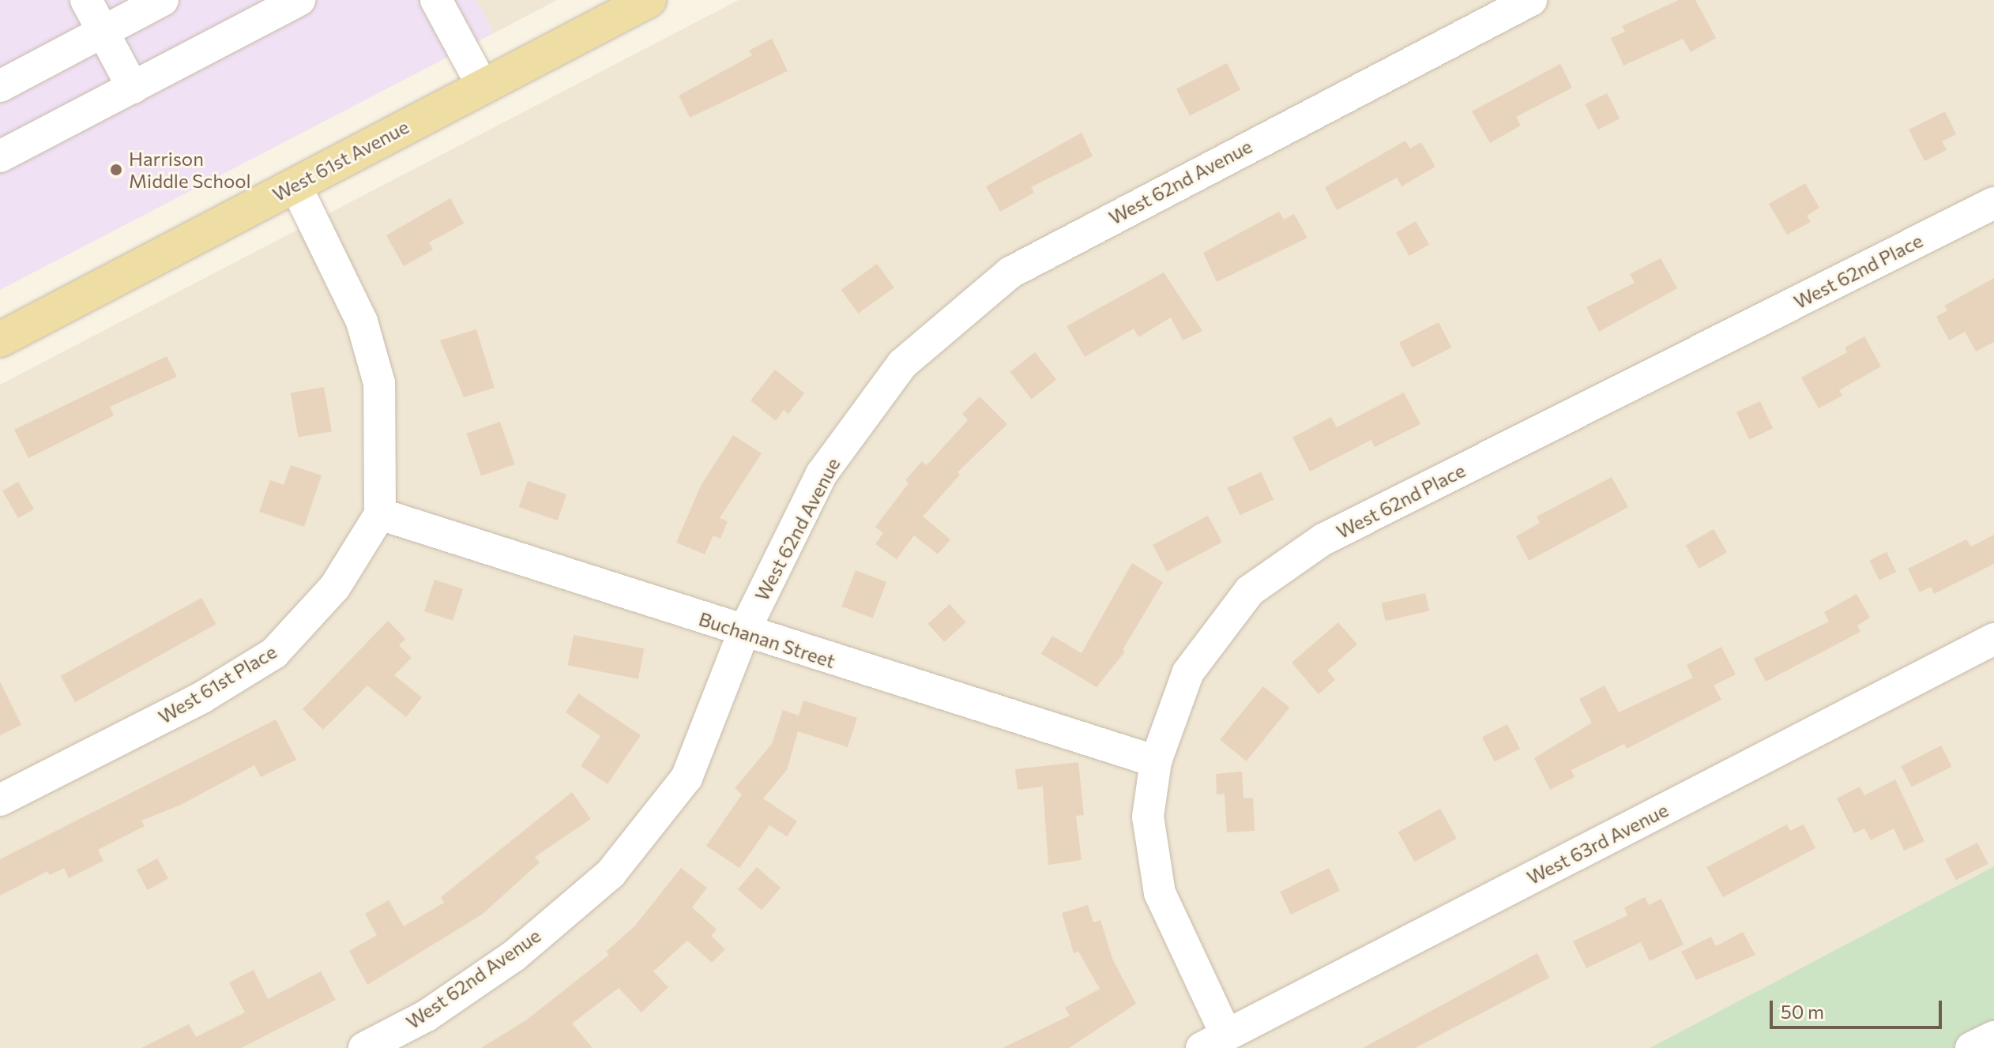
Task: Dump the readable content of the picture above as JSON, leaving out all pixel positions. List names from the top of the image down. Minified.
{"streets":{"main road":["West 61st Avenue"],"street":["West 62nd Avenue","West 62nd Place","Buchanan Street","West 61st Place","West 63rd Avenue"]},"crossings":[["West 62nd Avenue","Buchanan Street"],["West 62nd Place","Buchanan Street"],["West 62nd Place","West 63rd Avenue"],["Buchanan Street","West 61st Place"]],"places":["Harrison Middle School"],"scale_bar":"50 m"}
